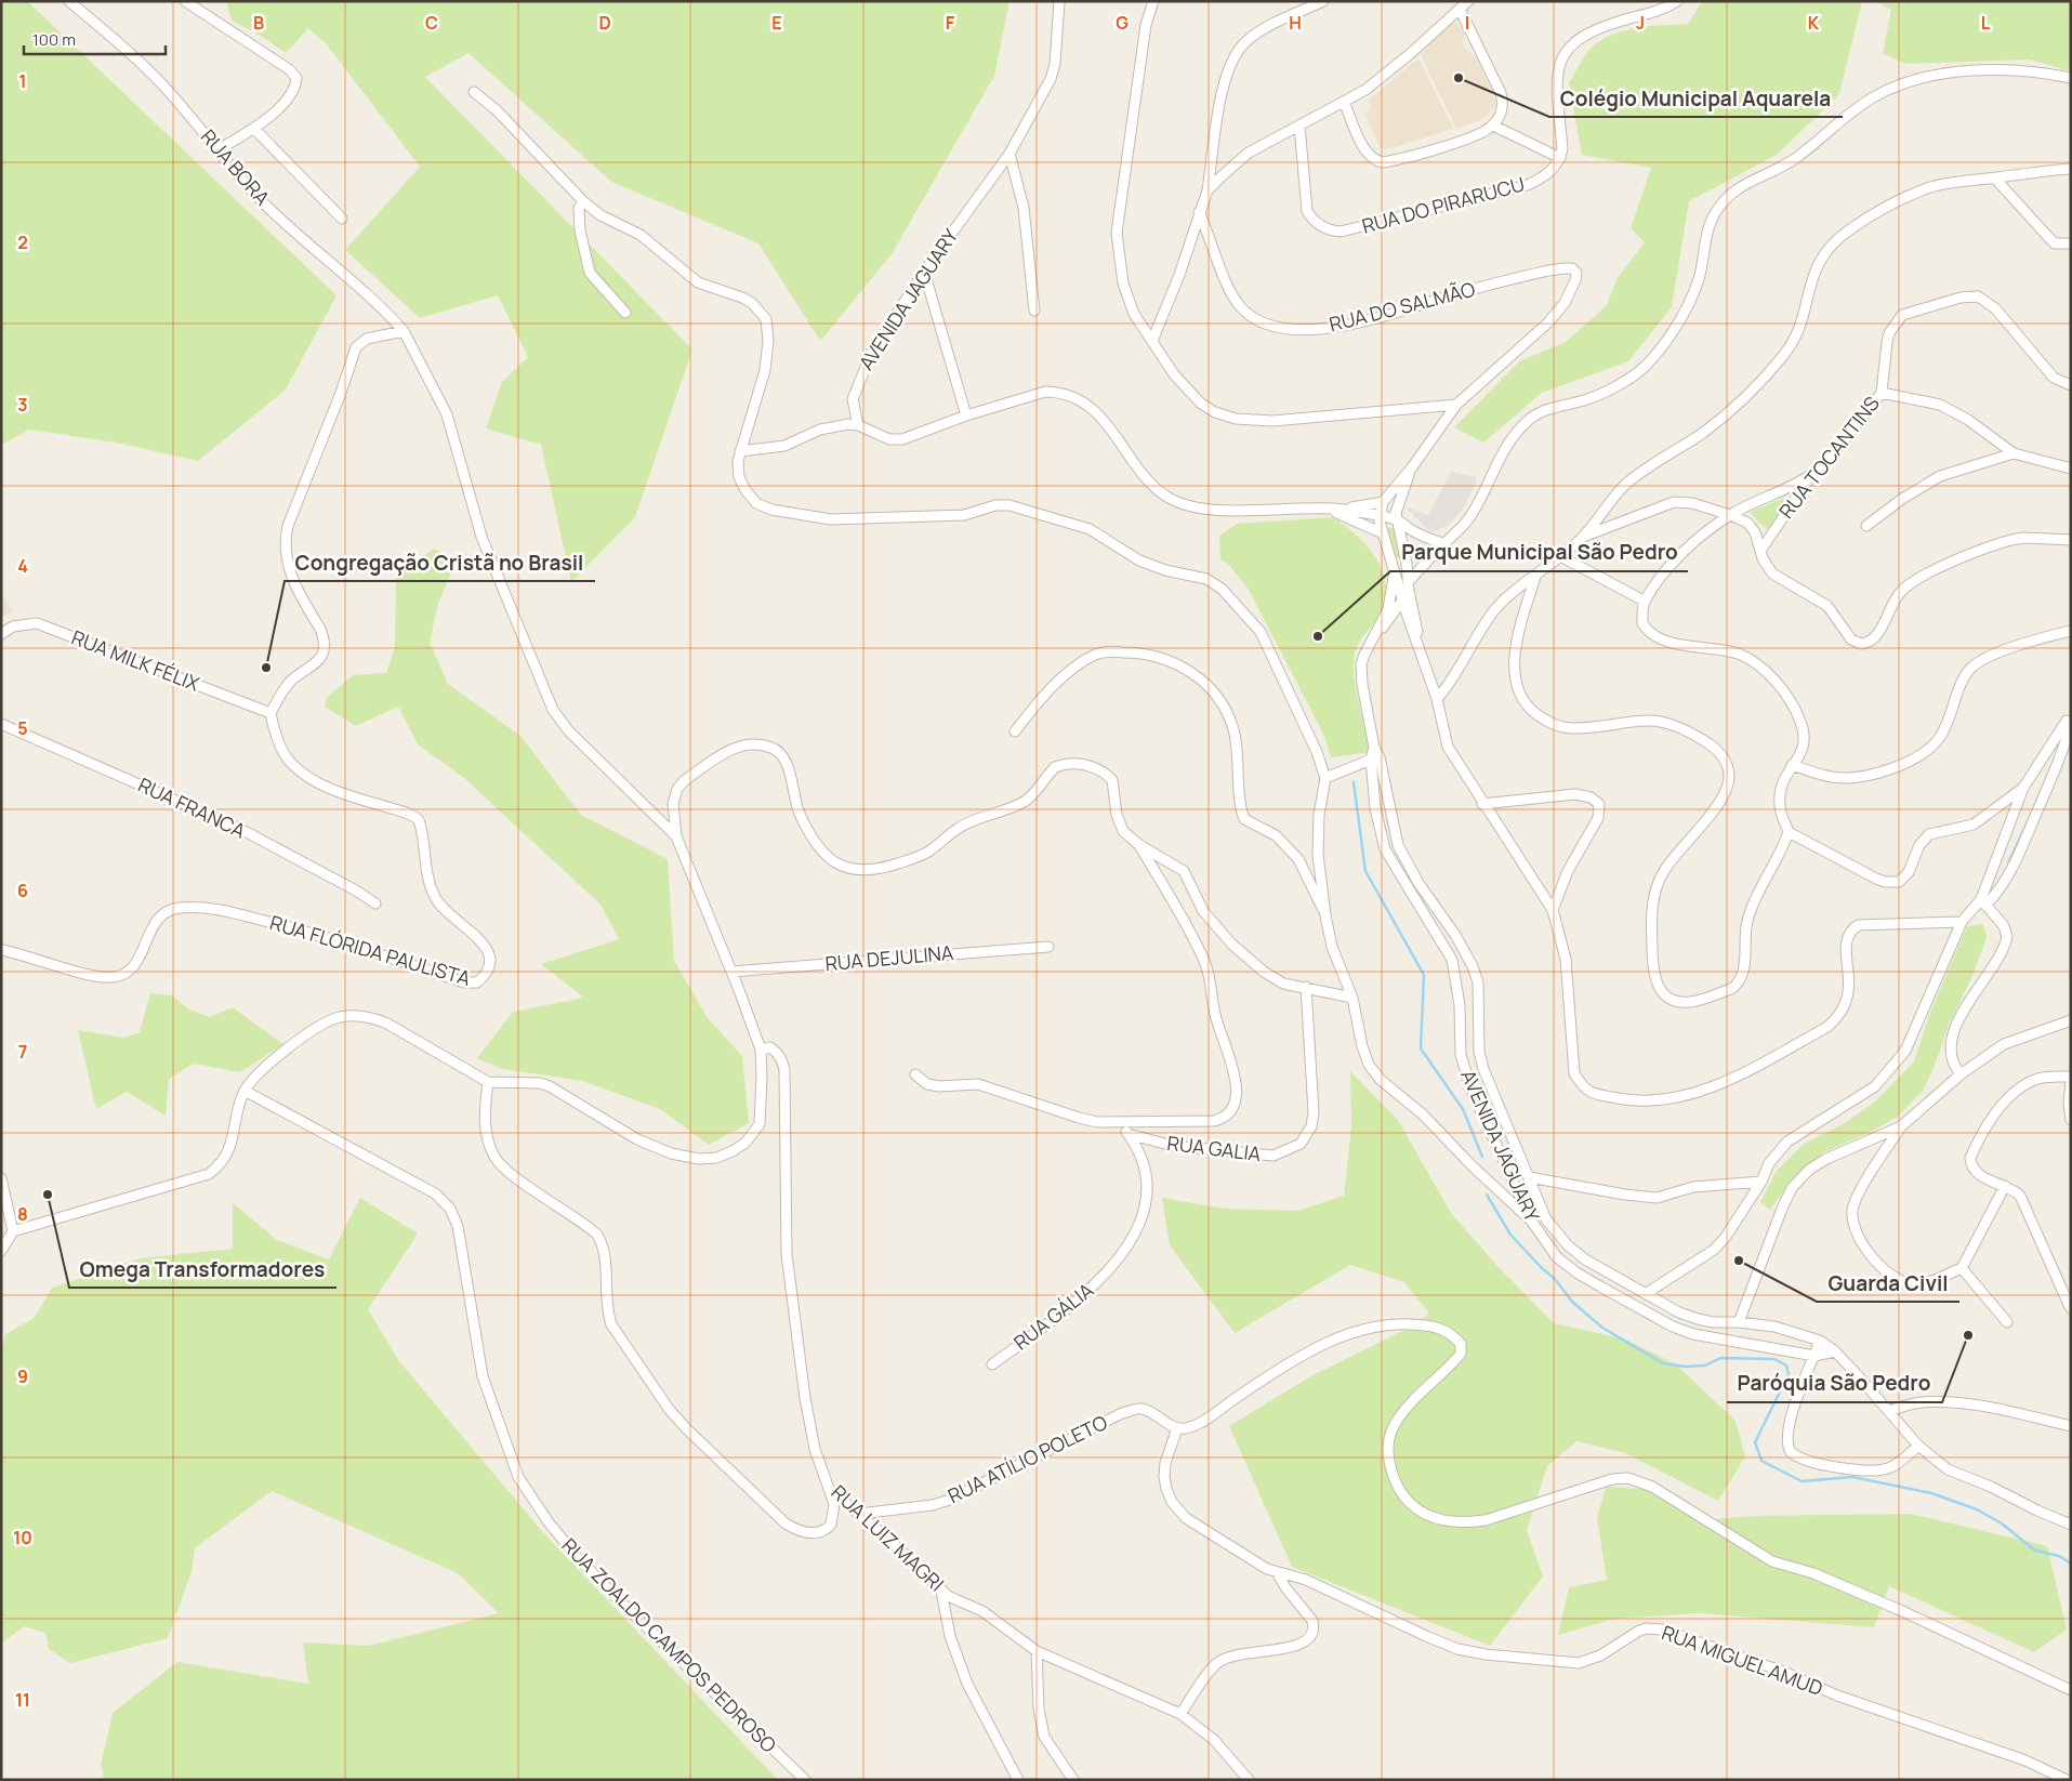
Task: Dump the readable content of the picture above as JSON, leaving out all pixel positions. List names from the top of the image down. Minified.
{"streets":{"street":["RUA BORA","RUA DO PIRARUCU","AVENIDA JAGUARY","RUA DO SALMÃO","RUA TOCANTINS","RUA MILK FÉLIX","RUA FRANCA","RUA FLÓRIDA PAULISTA","RUA DEJULINA","RUA GALIA","RUA GÁLIA","RUA ATÍLIO POLETO","RUA LUIZ MAGRI","RUA ZOALDO CAMPOS PEDROSO","RUA MIGUEL AMUD"]},"crossings":[["RUA MILK FÉLIX","RUA FLÓRIDA PAULISTA"],["RUA GALIA","RUA GÁLIA"],["RUA ATÍLIO POLETO","RUA LUIZ MAGRI"],["RUA ATÍLIO POLETO","RUA MIGUEL AMUD"]],"places":["Colégio Municipal Aquarela","Parque Municipal São Pedro","Congregação Cristã no Brasil","Omega Transformadores","Guarda Civil","Paróquia São Pedro"],"scale_bar":"100 m","grid":{"columns":["B","C","D","E","F","G","H","I","J","K","L"],"rows":["1","2","3","4","5","6","7","8","9","10","11"]}}
